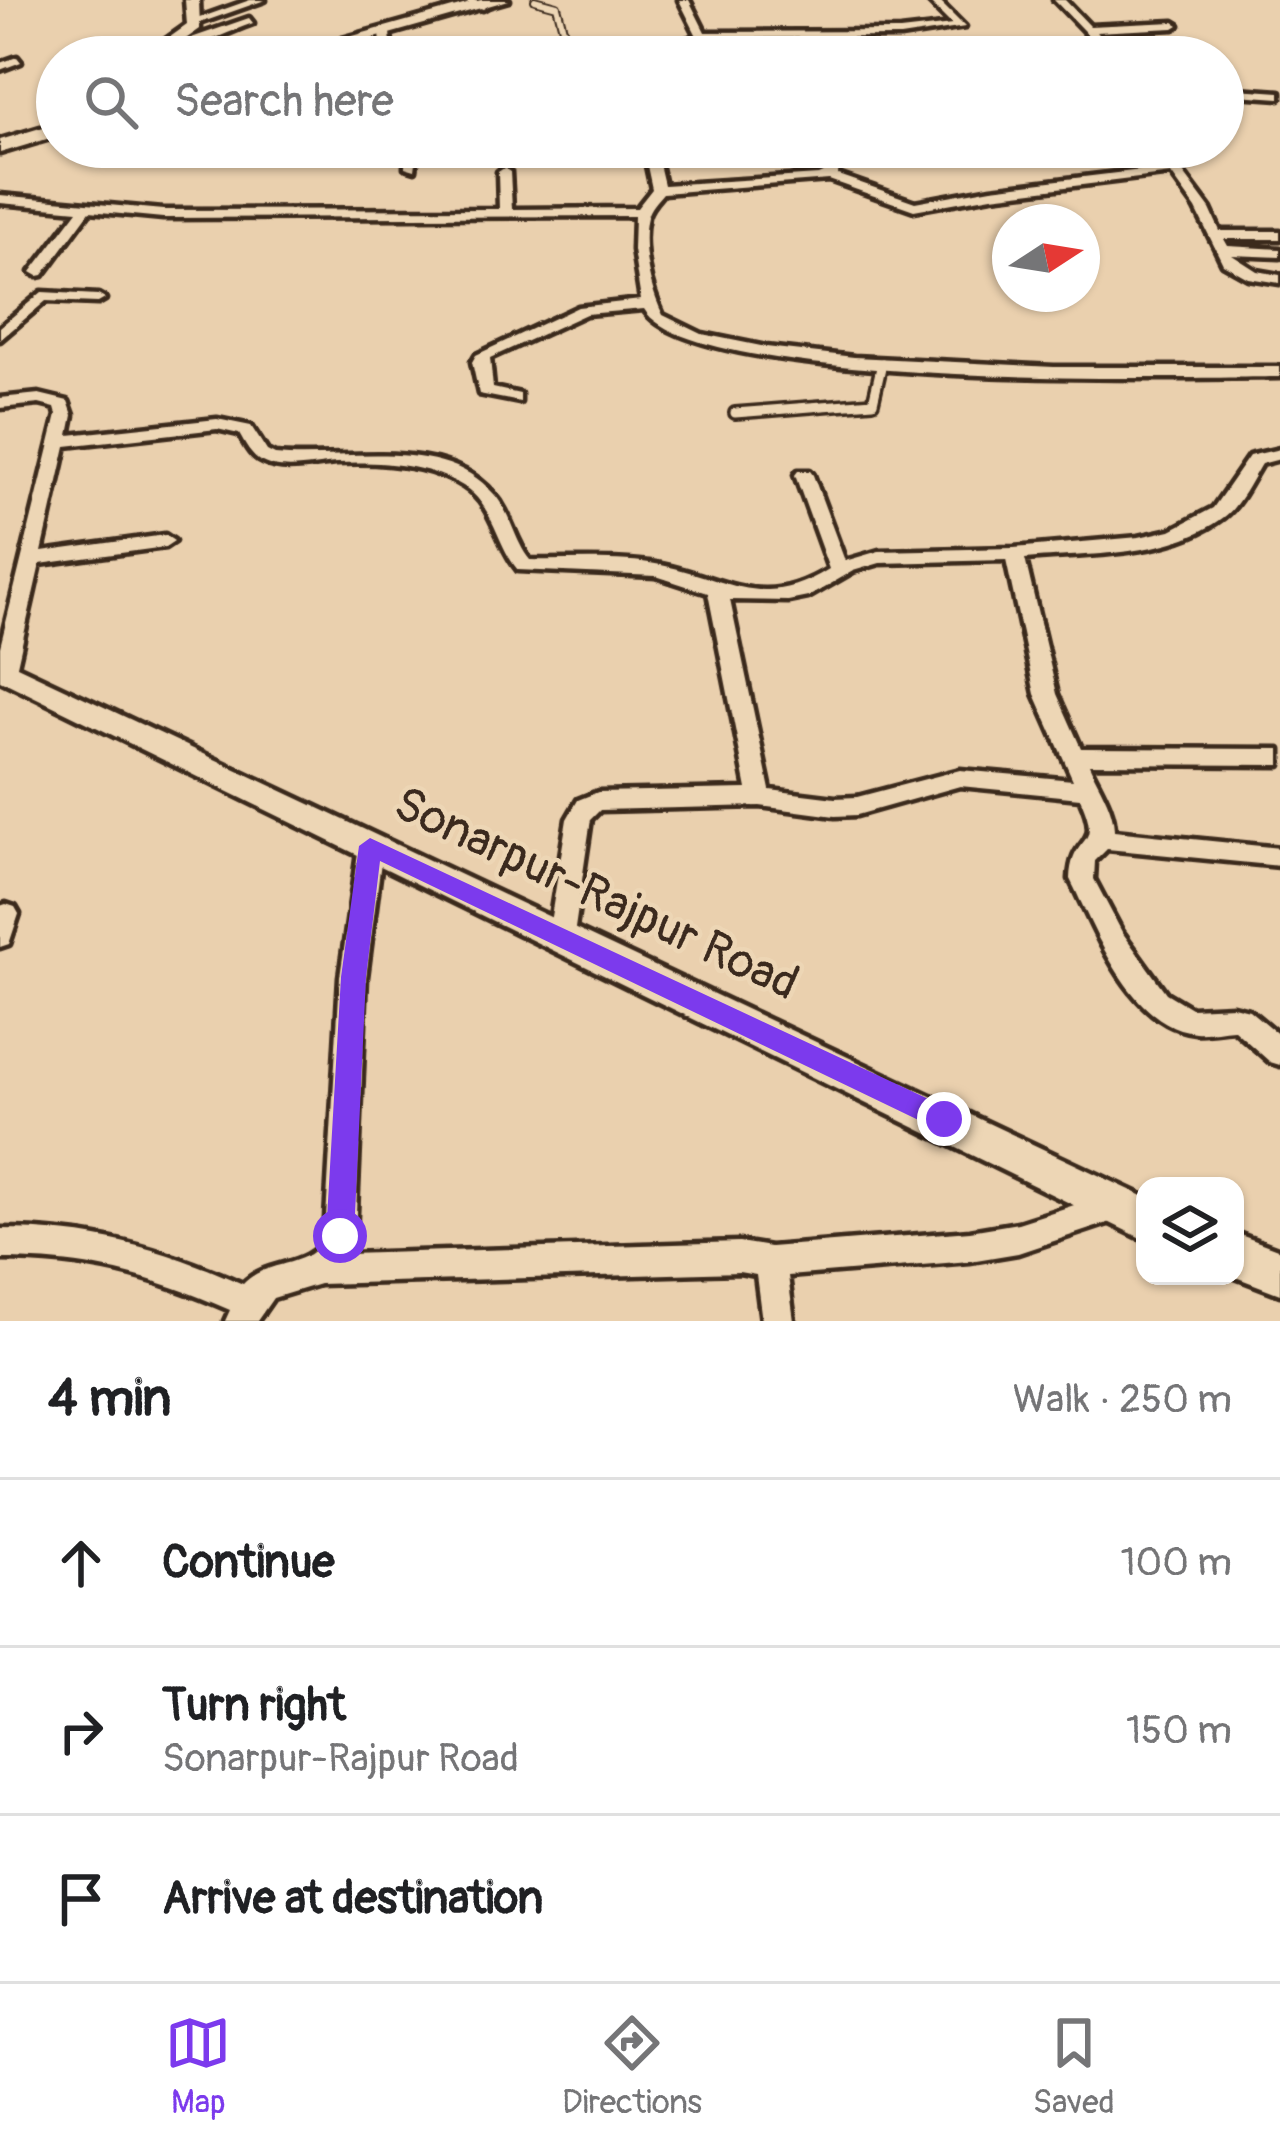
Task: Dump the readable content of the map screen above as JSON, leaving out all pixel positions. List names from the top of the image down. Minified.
{"streets":{"main road":["Sonarpur-Rajpur Road"]},"north":"right","page":{"search":"Search here","heading":["4 min","Walk · 250 m"],"list":[["Continue","100 m"],["Turn right","Sonarpur-Rajpur Road","150 m"],"Arrive at destination"],"nav":["Map","Directions","Saved"]}}
